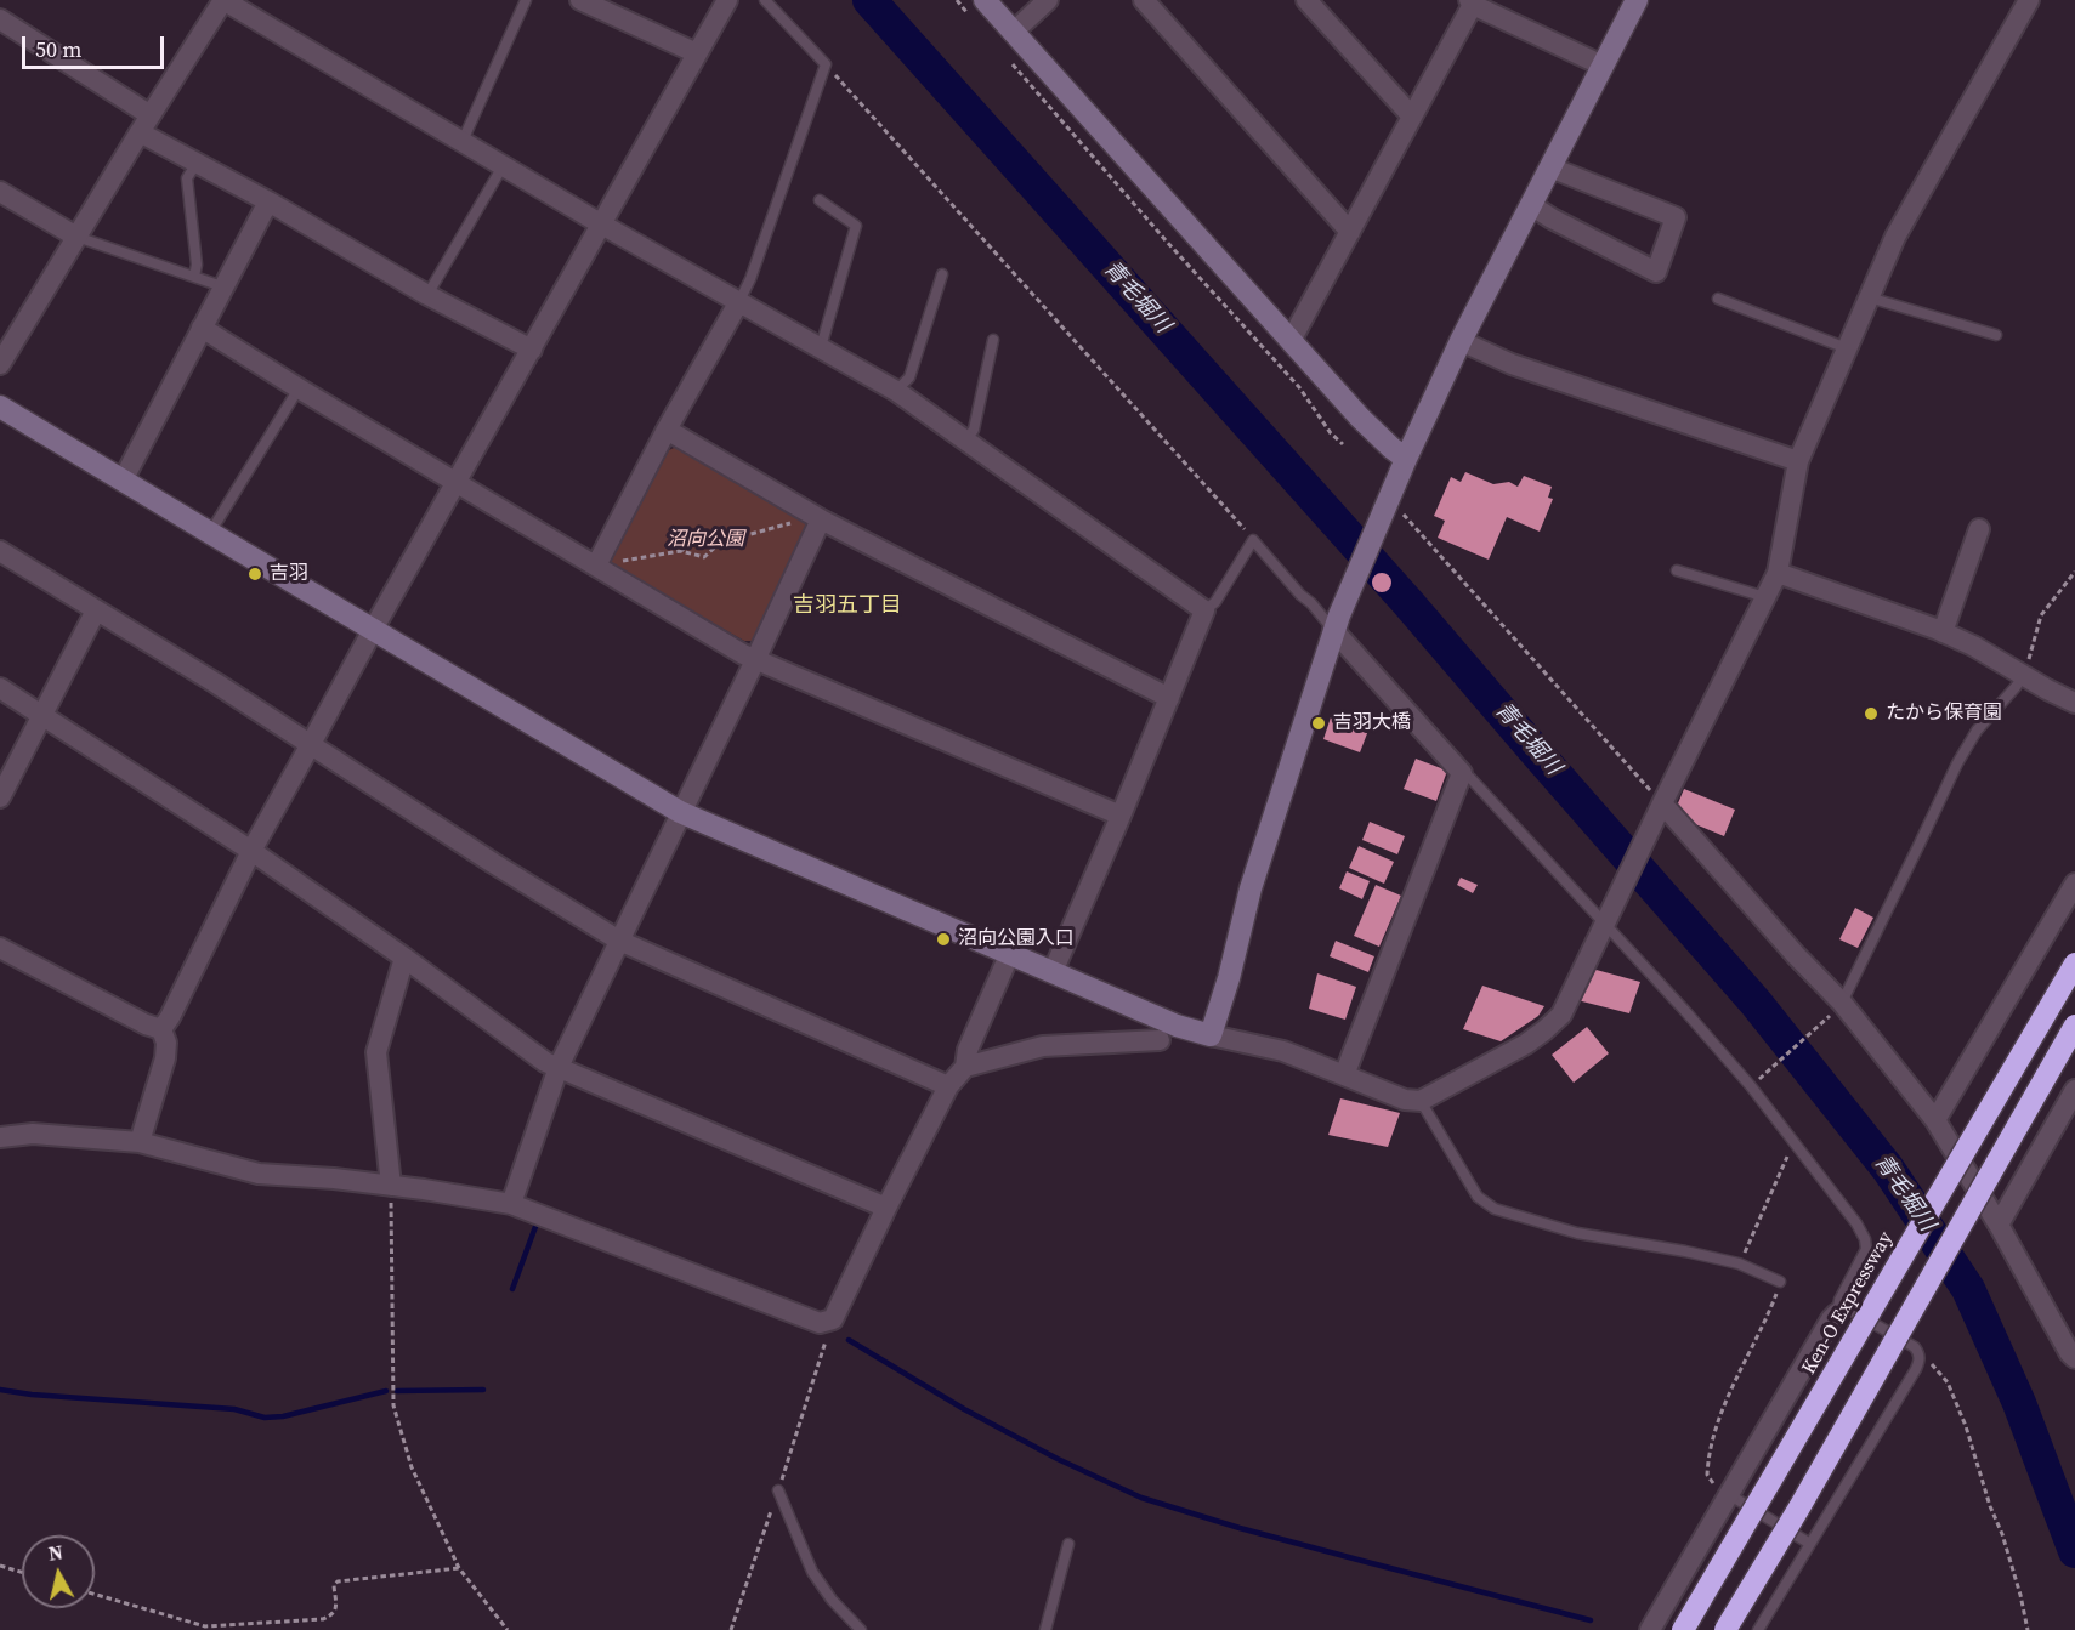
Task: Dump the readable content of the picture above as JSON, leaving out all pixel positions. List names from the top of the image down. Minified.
{"streets":{"highway":["Ken-O Expressway"]},"districts":["吉羽五丁目"],"water":["青毛堀川"],"parks":["沼向公園"],"places":["吉羽","たから保育園","吉羽大橋","沼向公園入口"],"scale_bar":"50 m","north":"top"}
